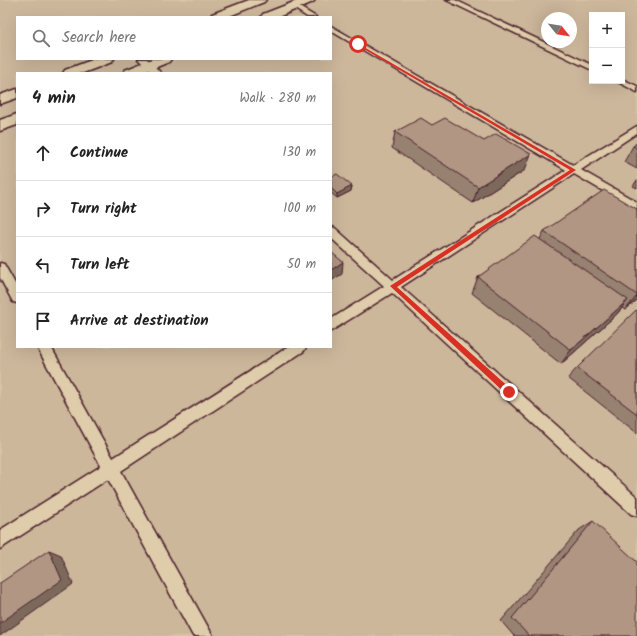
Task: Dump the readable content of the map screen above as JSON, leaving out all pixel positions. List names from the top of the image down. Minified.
{"north":"bottom right","page":{"map_buttons":["+","−"],"search":"Search here","heading":["4 min","Walk · 280 m"],"list":[["Continue","130 m"],["Turn right","100 m"],["Turn left","50 m"],"Arrive at destination"]}}
